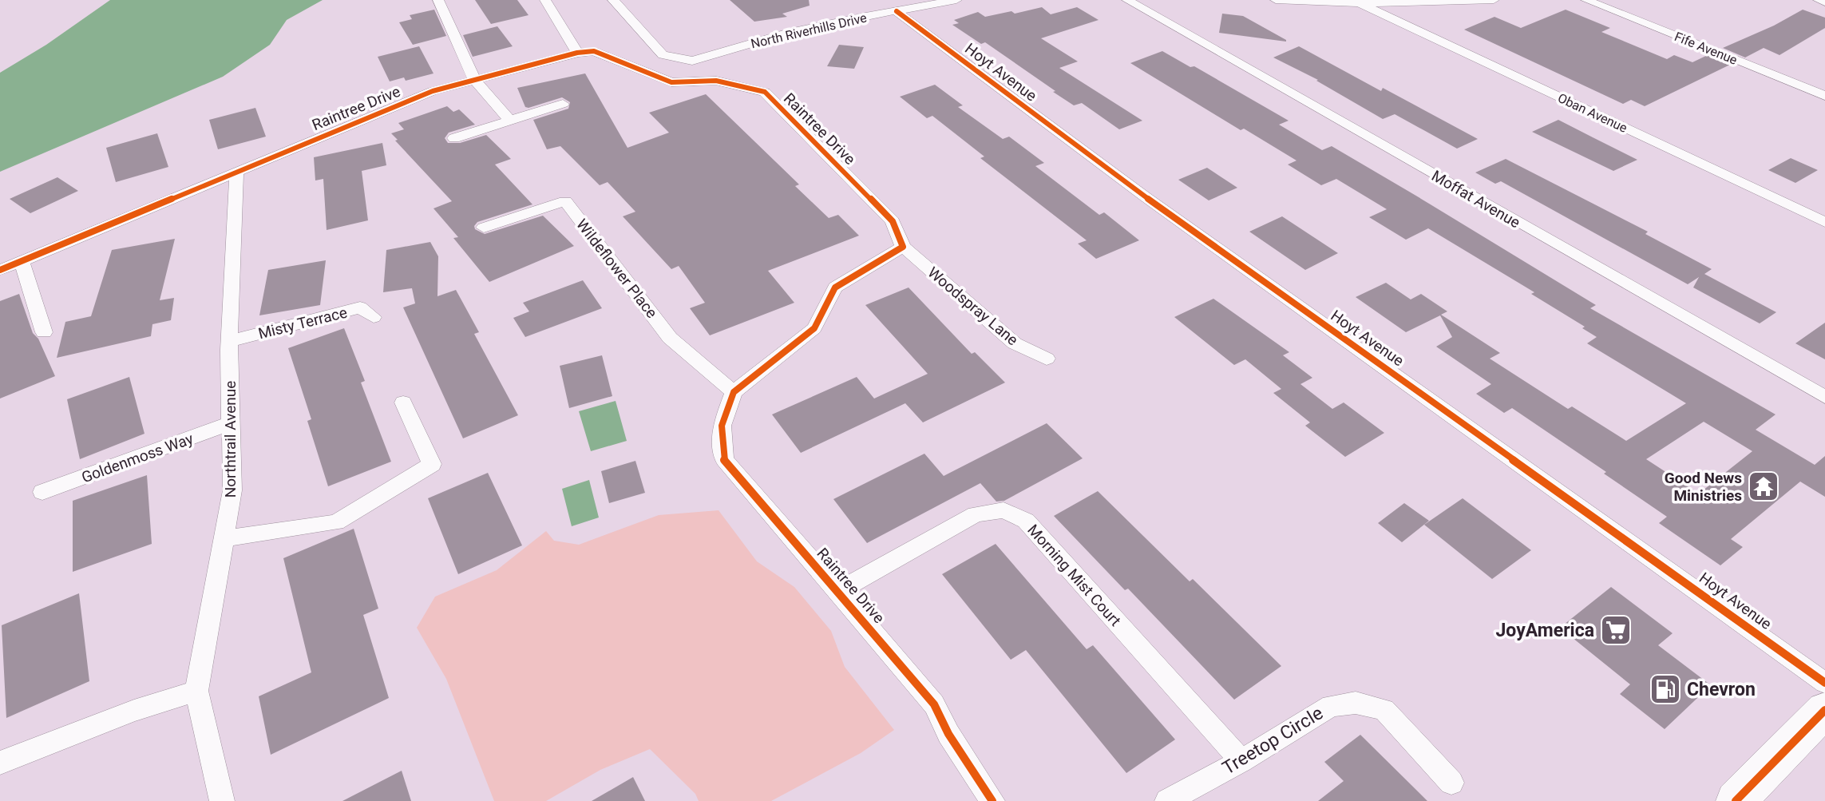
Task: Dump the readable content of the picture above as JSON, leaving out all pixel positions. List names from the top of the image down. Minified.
{"streets":{"street":["North Riverhills Drive","Fife Avenue","Hoyt Avenue","Raintree Drive","Oban Avenue","Moffat Avenue","Wildeflower Place","Woodspray Lane","Misty Terrace","Northtrail Avenue","Goldenmoss Way","Morning Mist Court","Treetop Circle"]},"crossings":[["North Riverhills Drive","Hoyt Avenue"],["Raintree Drive","Wildeflower Place"],["Raintree Drive","Woodspray Lane"],["Raintree Drive","Northtrail Avenue"],["Raintree Drive","Morning Mist Court"],["Misty Terrace","Northtrail Avenue"],["Northtrail Avenue","Goldenmoss Way"],["Morning Mist Court","Treetop Circle"]],"places":{"temple":["Good News Ministries"],"supermarket":["JoyAmerica"],"fuel station":["Chevron"]}}
